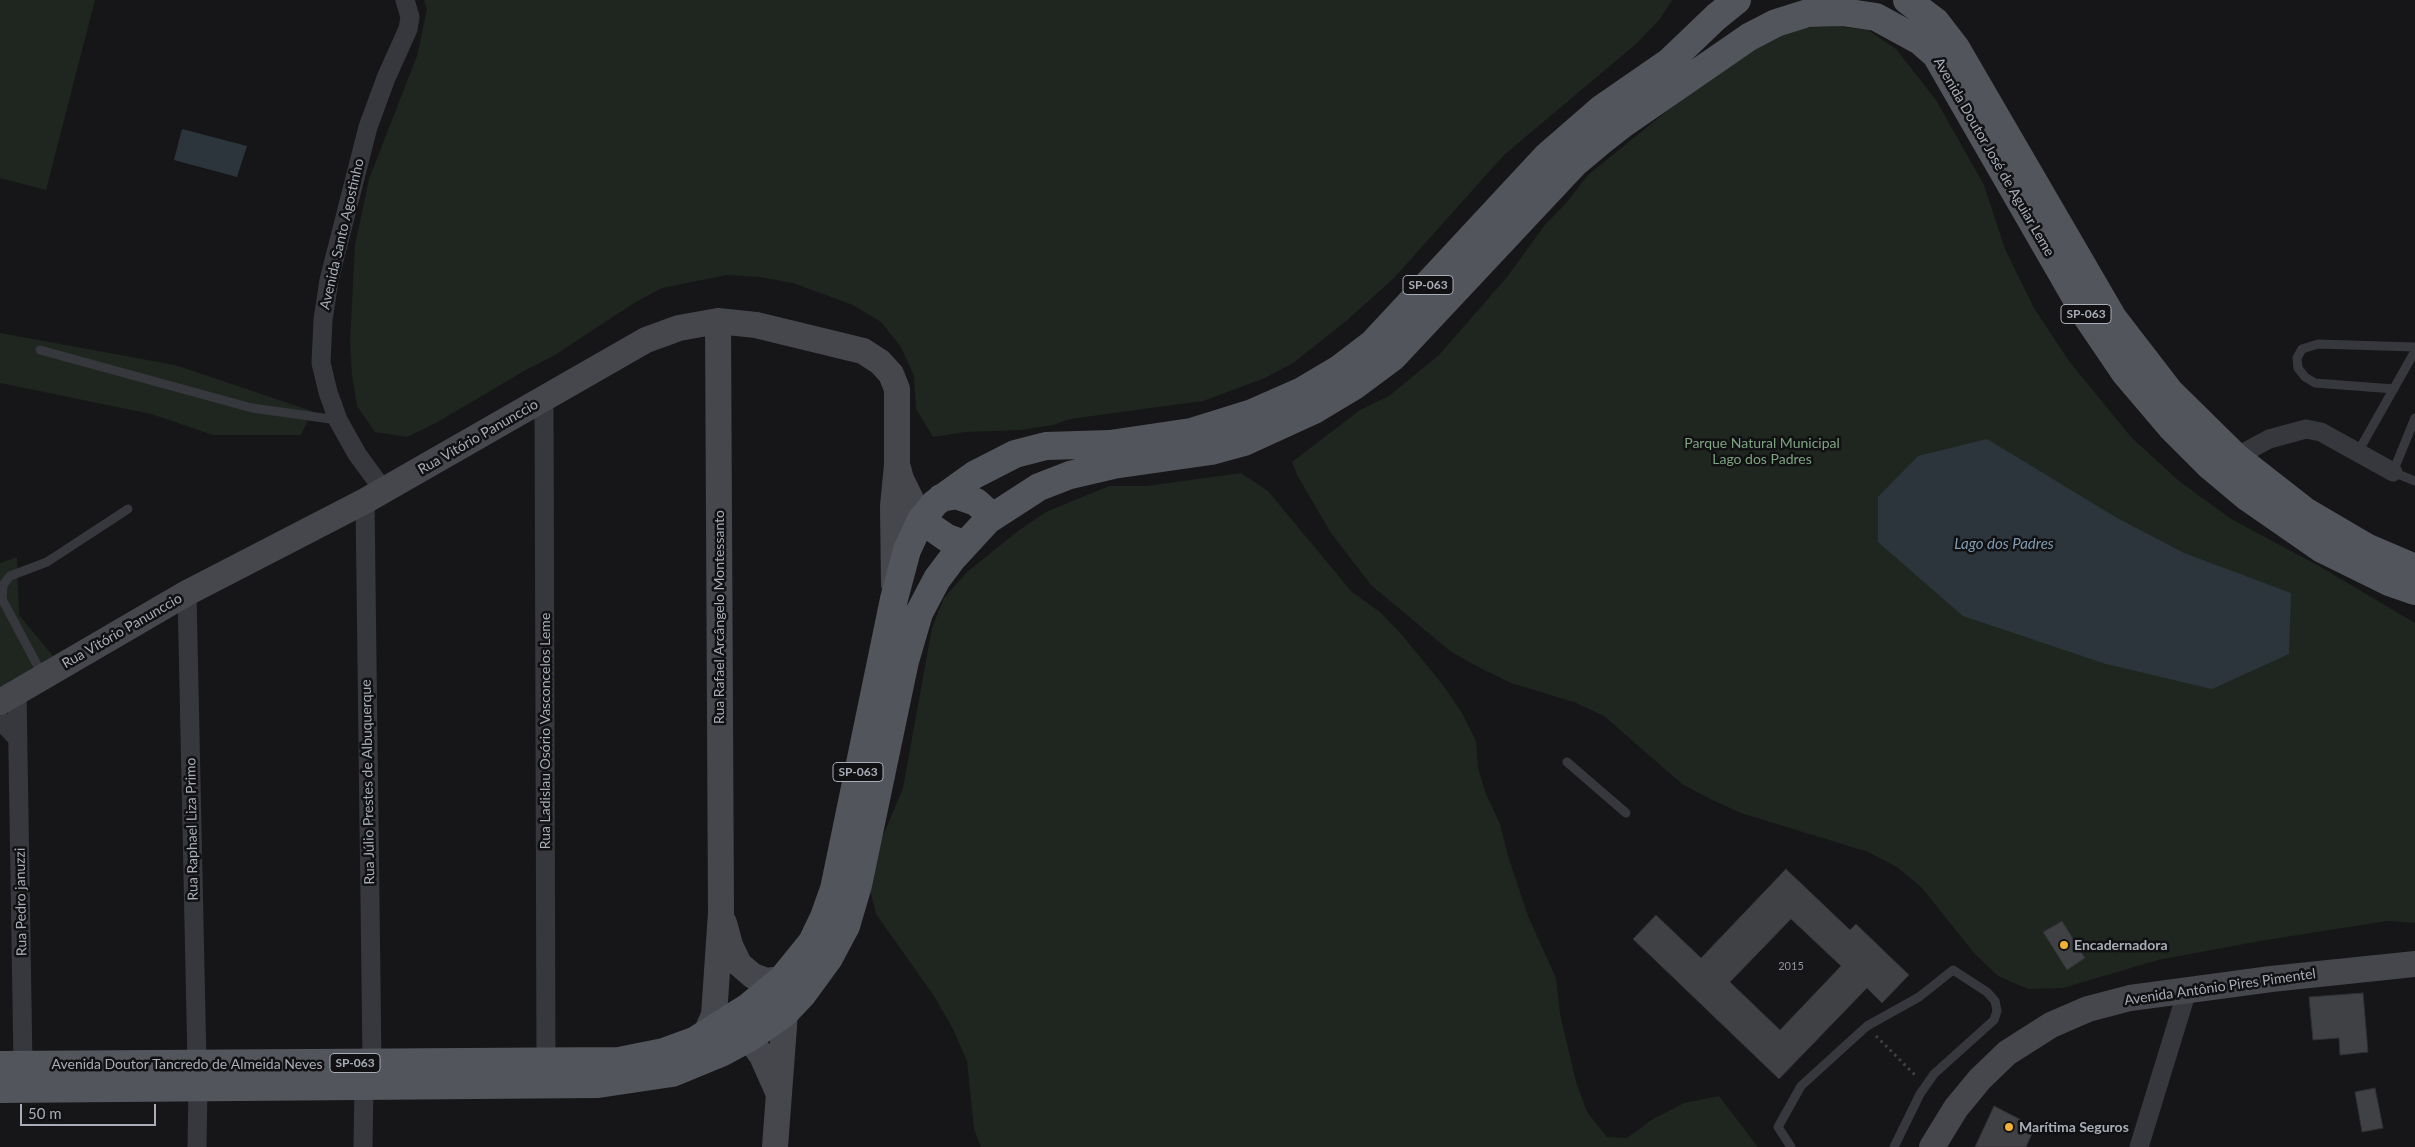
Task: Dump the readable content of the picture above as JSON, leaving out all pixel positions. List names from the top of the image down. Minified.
{"streets":{"main road":["Avenida Doutor José de Aguiar Leme","SP-063","Avenida Doutor Tancredo de Almeida Neves"],"street":["Avenida Santo Agostinho","Rua Vitório Panunccio","Rua Rafael Arcângelo Montessanto","Rua Ladislau Osório Vasconcelos Leme","Rua Júlio Prestes de Albuquerque","Rua Raphael Liza Primo","Rua Pedro januzzi","Avenida Antônio Pires Pimentel"]},"crossings":[["Avenida Doutor José de Aguiar Leme","Avenida Doutor Tancredo de Almeida Neves"],["Avenida Santo Agostinho","Rua Vitório Panunccio"],["Avenida Santo Agostinho","Rua Júlio Prestes de Albuquerque"],["SP-063","Rua Vitório Panunccio"],["SP-063","Avenida Doutor Tancredo de Almeida Neves"],["Rua Vitório Panunccio","Rua Rafael Arcângelo Montessanto"],["Rua Vitório Panunccio","Rua Ladislau Osório Vasconcelos Leme"],["Rua Vitório Panunccio","Rua Júlio Prestes de Albuquerque"],["Rua Vitório Panunccio","Rua Raphael Liza Primo"],["Rua Vitório Panunccio","Rua Pedro januzzi"],["Rua Vitório Panunccio","Avenida Doutor Tancredo de Almeida Neves"],["Rua Rafael Arcângelo Montessanto","Avenida Doutor Tancredo de Almeida Neves"],["Rua Ladislau Osório Vasconcelos Leme","Avenida Doutor Tancredo de Almeida Neves"],["Rua Júlio Prestes de Albuquerque","Avenida Doutor Tancredo de Almeida Neves"],["Rua Raphael Liza Primo","Avenida Doutor Tancredo de Almeida Neves"],["Rua Pedro januzzi","Avenida Doutor Tancredo de Almeida Neves"]],"water":["Lago dos Padres"],"parks":["Parque Natural Municipal Lago dos Padres"],"places":["Encadernadora","Marítima Seguros"],"house_numbers":["2015"],"scale_bar":"50 m"}
